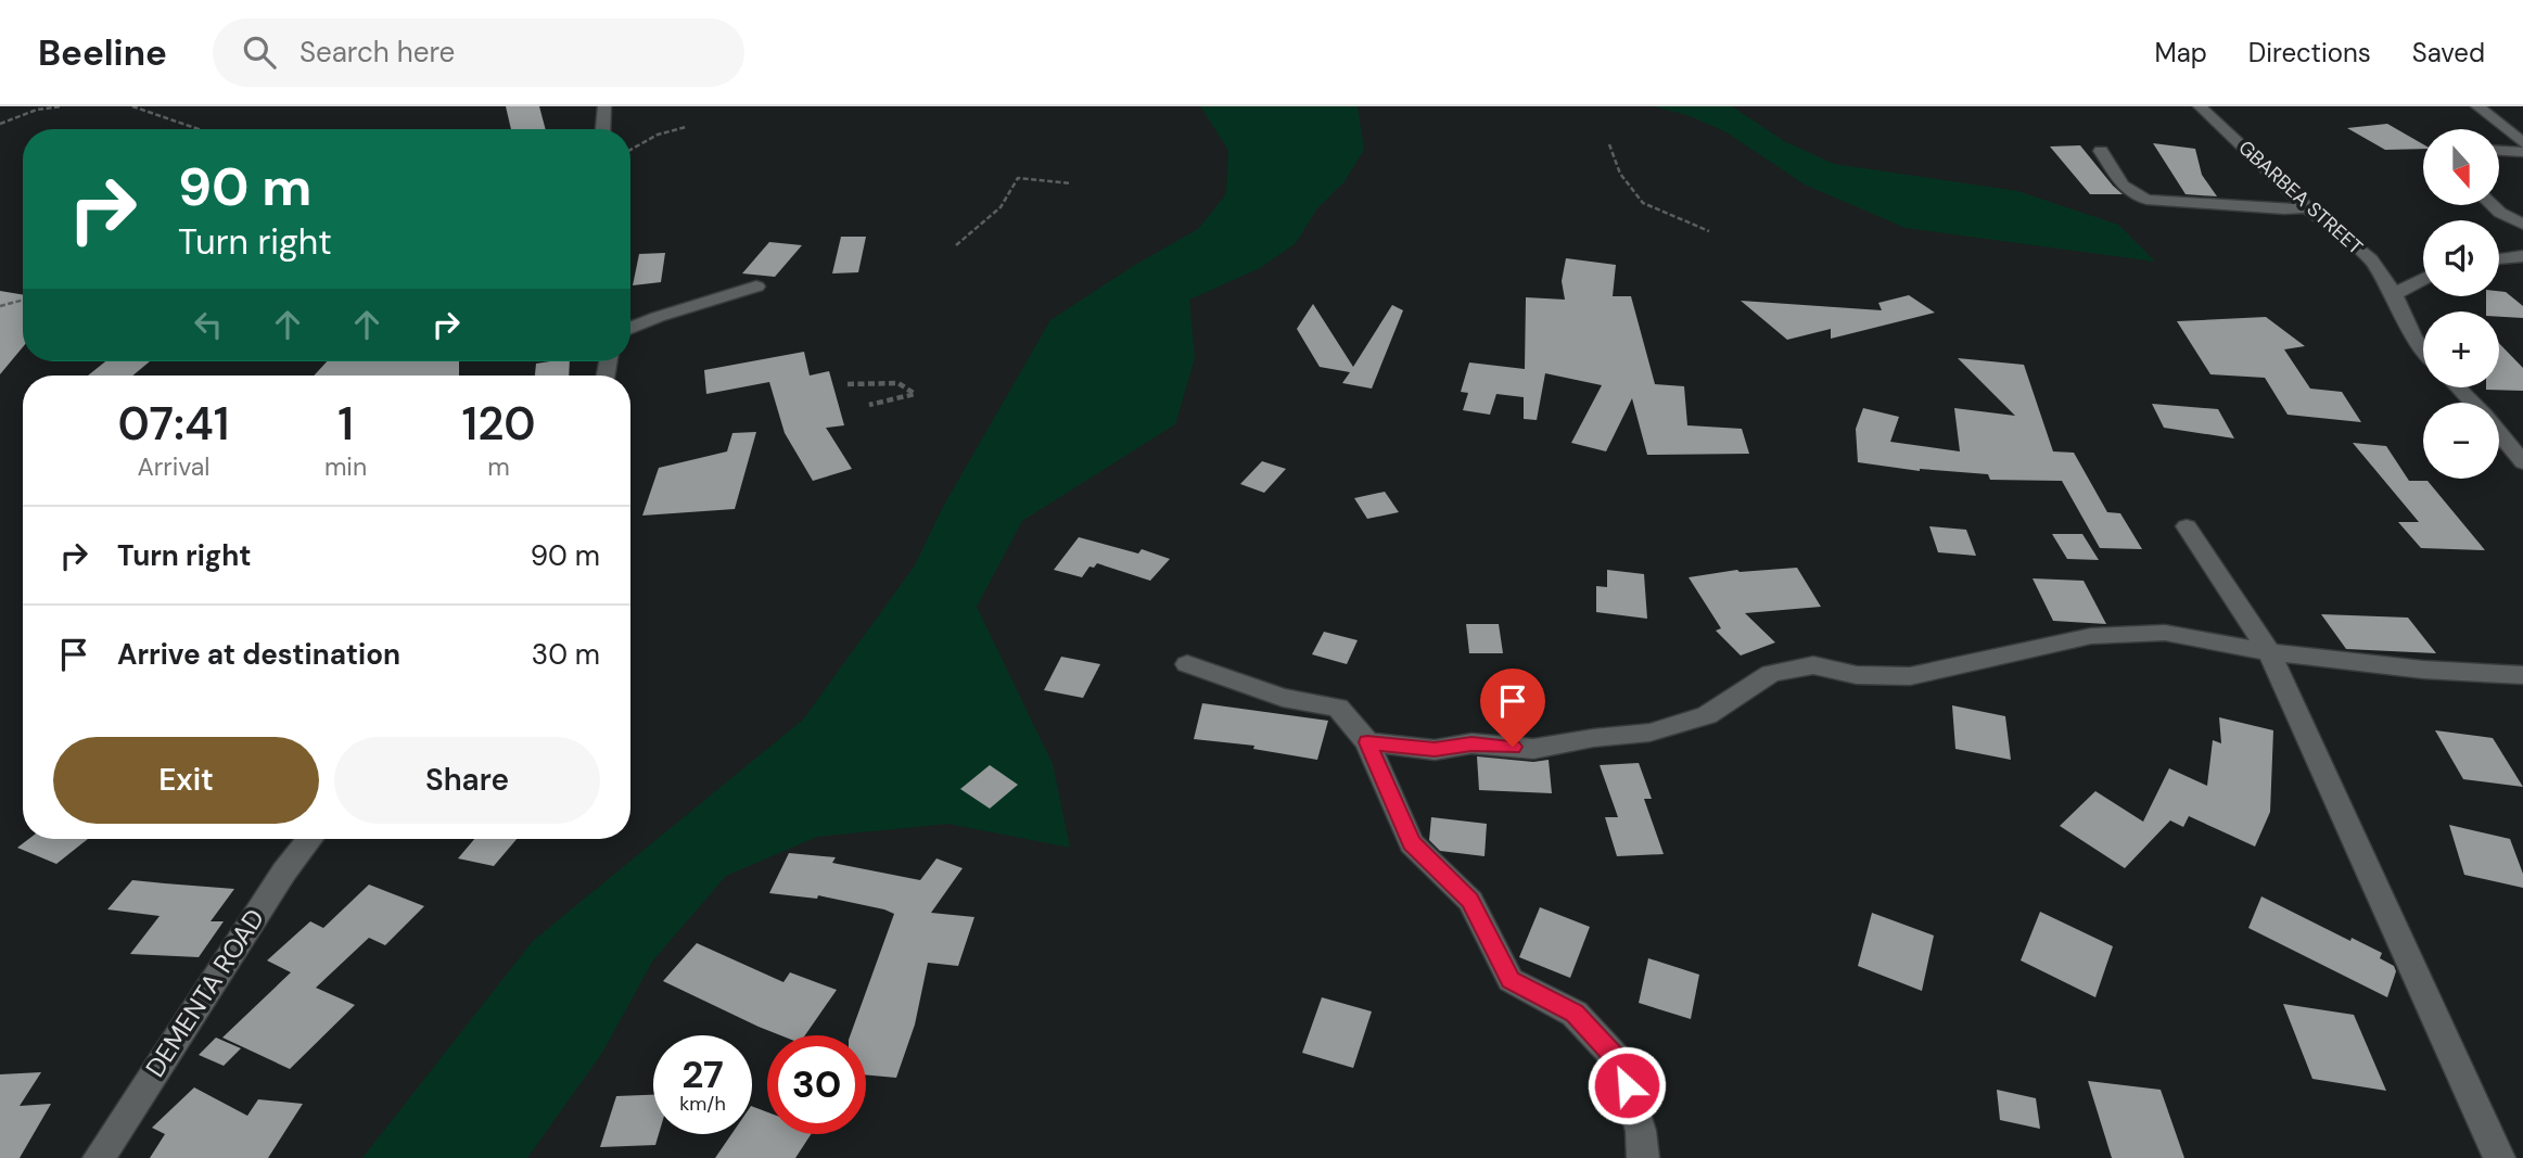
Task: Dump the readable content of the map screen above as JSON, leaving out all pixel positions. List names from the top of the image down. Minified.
{"streets":{"street":["GBARBEA STREET","DEMENTA ROAD"]},"north":"bottom","page":{"header":"Beeline","search":"Search here","nav":["Map","Directions","Saved"],"map_buttons":["+","−"],"turn":["90 m","Turn right"],"eta":["07:41","Arrival","1","min","120","m"],"list":[{"name":"Turn right","value":"90 m"},{"name":"Arrive at destination","value":"30 m"}],"buttons":["Exit","Share"],"speed":"27 km/h","limit":"30"}}
